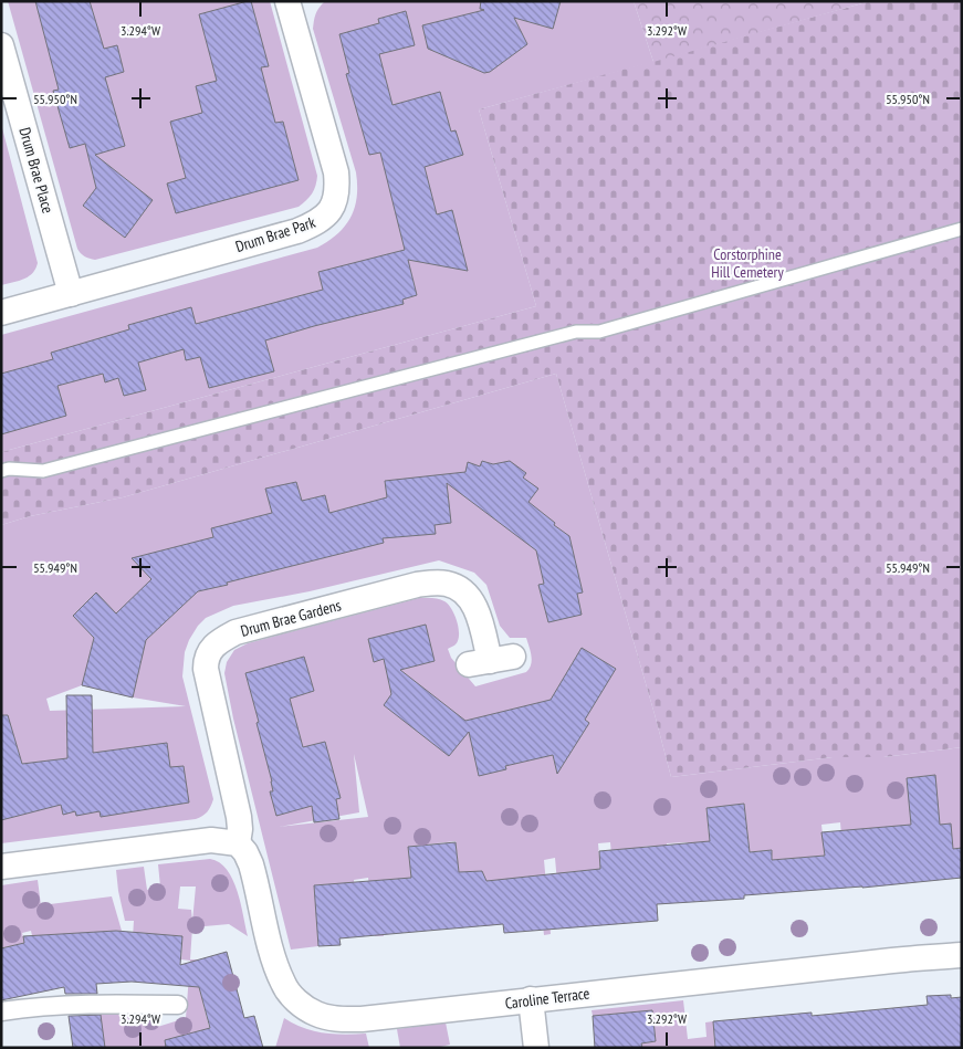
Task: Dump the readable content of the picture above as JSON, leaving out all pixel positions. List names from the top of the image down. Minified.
{"streets":{"street":["Drum Brae Place","Drum Brae Park","Drum Brae Gardens","Caroline Terrace"]},"crossings":[["Drum Brae Place","Drum Brae Park"],["Drum Brae Gardens","Caroline Terrace"]],"parks":["Corstorphine Hill Cemetery"],"coordinates":["3.294°W","3.292°W","55.950°N","55.949°N"]}
